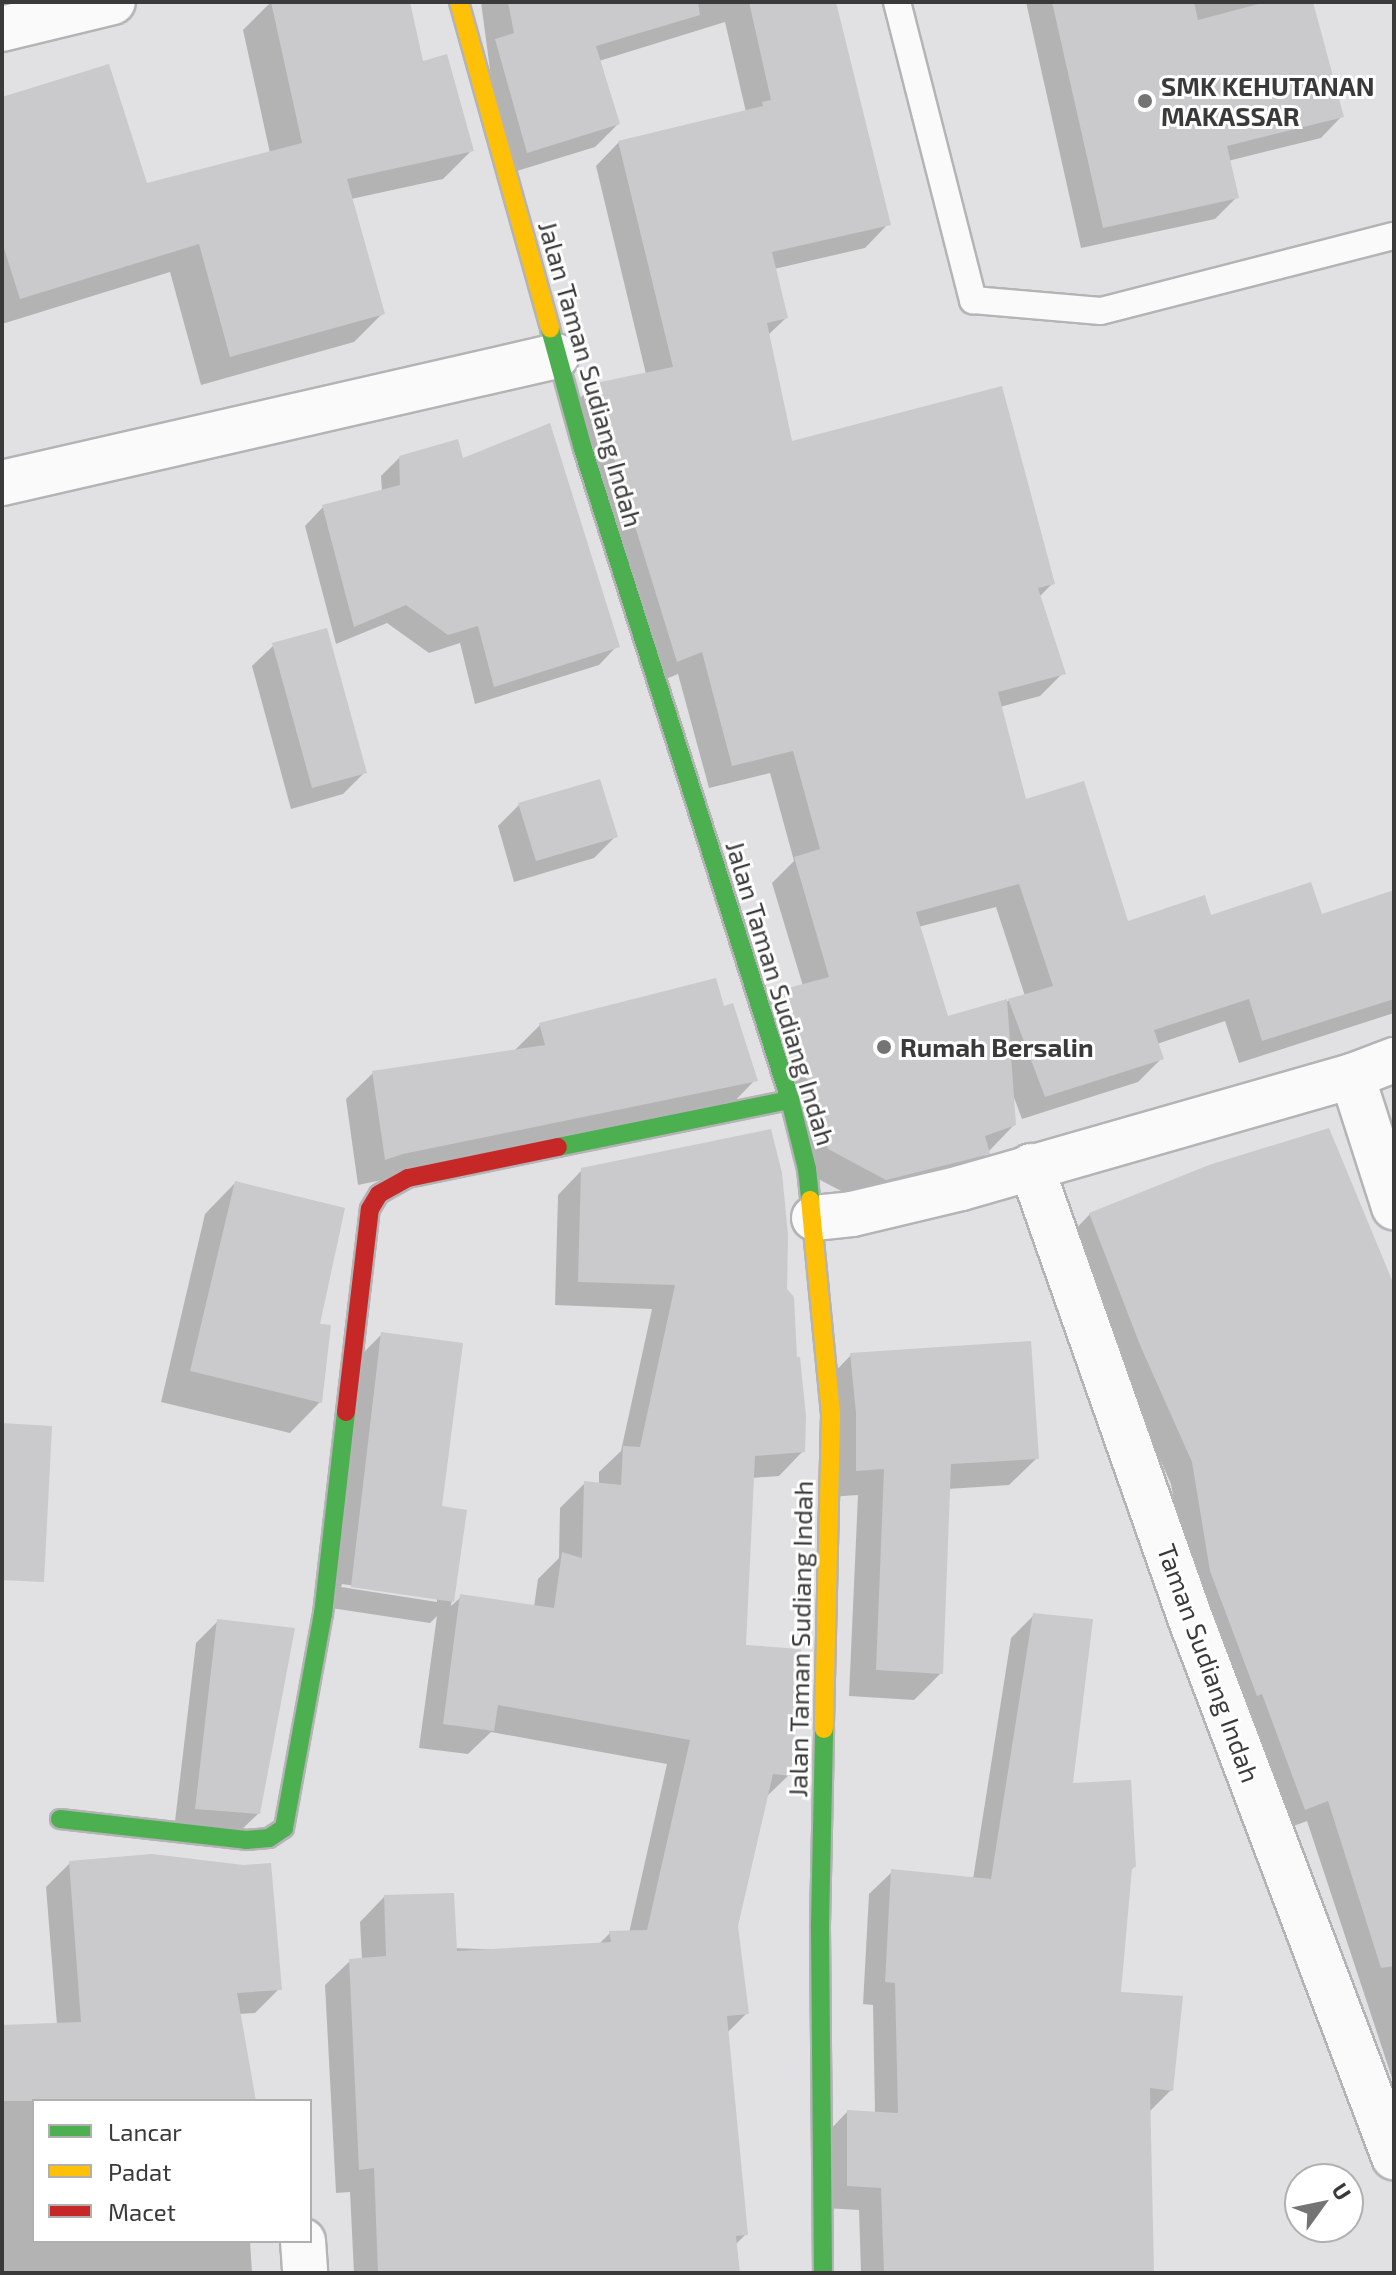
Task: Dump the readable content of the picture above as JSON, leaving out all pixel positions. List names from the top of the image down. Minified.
{"streets":{"street":["Jalan Taman Sudiang Indah","Taman Sudiang Indah"]},"places":["SMK KEHUTANAN MAKASSAR","Rumah Bersalin"],"legend":["Lancar","Padat","Macet"],"north":"top right"}
